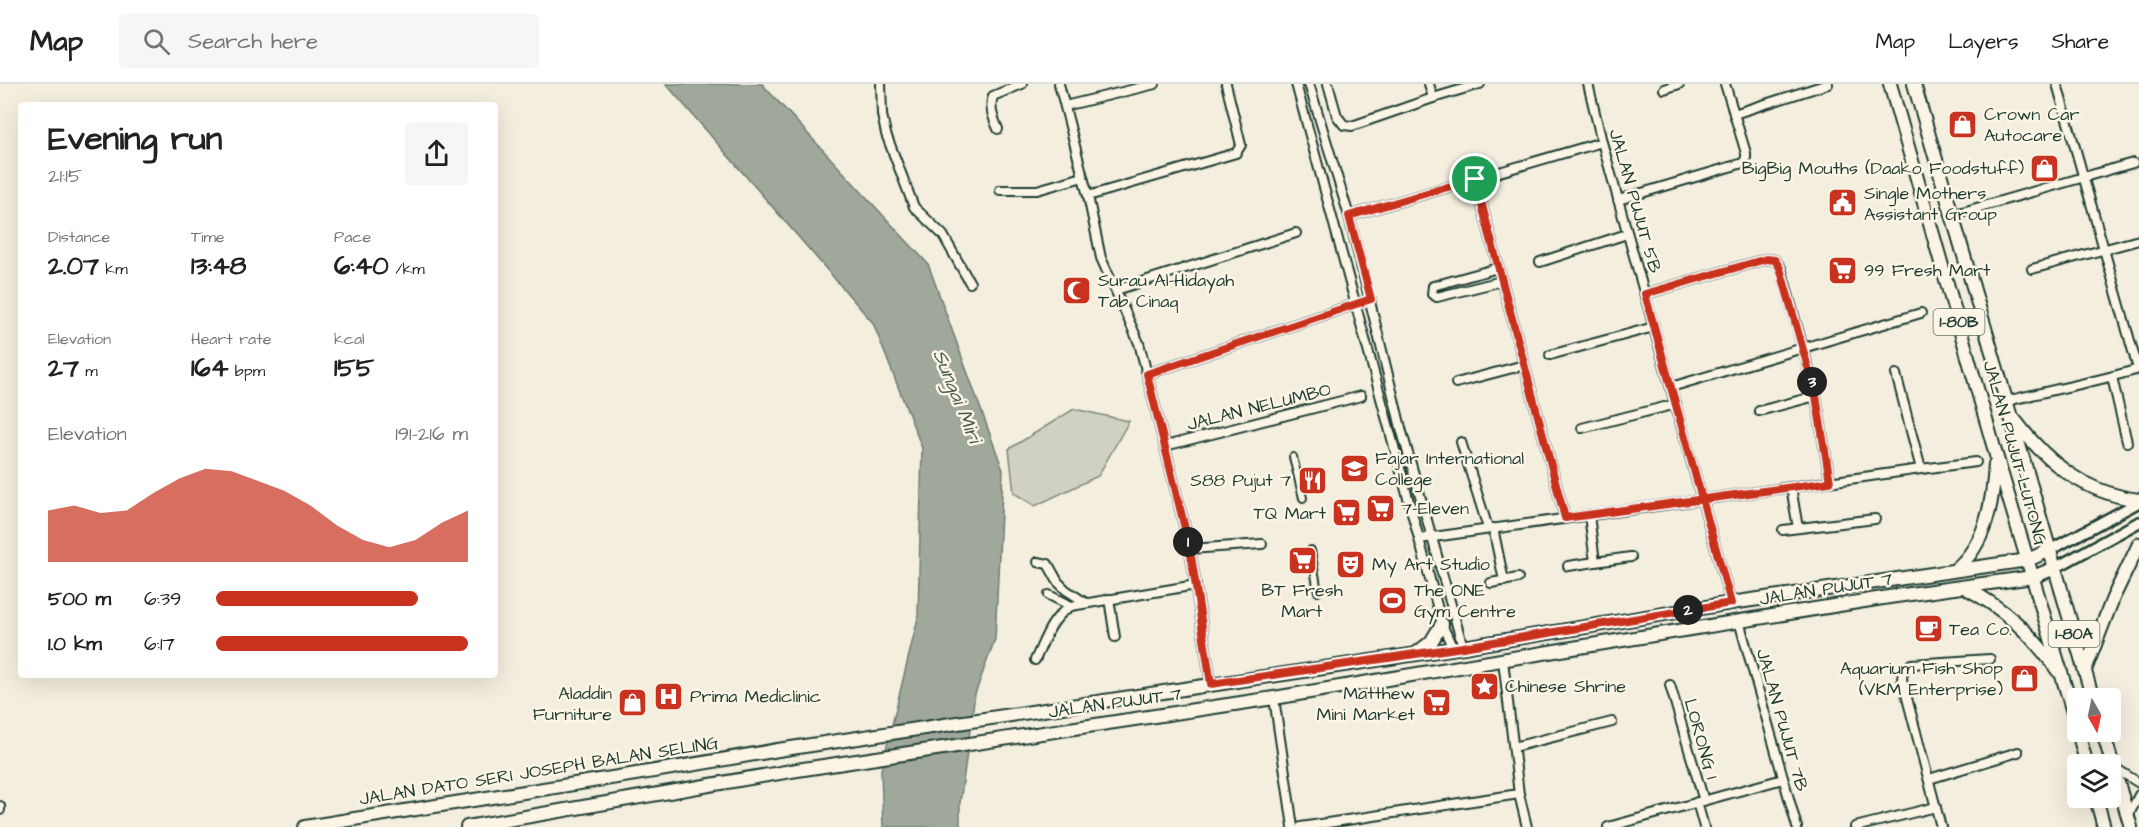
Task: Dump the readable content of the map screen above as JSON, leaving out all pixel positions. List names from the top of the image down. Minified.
{"streets":{"main road":["1-80B","JALAN PUJUT-LUTONG","JALAN PUJUT 7","1-80A","JALAN DATO SERI JOSEPH BALAN SELING"],"street":["JALAN PUJUT 5B","JALAN NELUMBO","JALAN PUJUT 7B","LORONG 1"]},"crossings":[["JALAN PUJUT 5B","JALAN PUJUT 7"],["JALAN PUJUT-LUTONG","JALAN PUJUT 7"],["JALAN PUJUT 7","JALAN PUJUT 7B"],["JALAN PUJUT 7","JALAN DATO SERI JOSEPH BALAN SELING"]],"water":["Sungai Miri"],"places":{"shop":["Crown Car Autocare","BigBig Mouths (Daako Foodstuff)","Aquarium Fish Shop (VKM Enterprise)","Aladdin Furniture"],"public building":["Single Mothers Assistant Group"],"supermarket":["99 Fresh Mart","7-Eleven","TQ Mart","BT Fresh Mart","Matthew Mini Market"],"mosque":["Surau Al-Hidayah Tab Cinaq"],"school or university":["Fajar International College"],"restaurant":["S88 Pujut 7"],"theatre":["My Art Studio"],"sports":["The ONE Gym Centre"],"cafe":["Tea Co."],"place":["Chinese Shrine"],"hospital":["Prima Mediclinic"]},"north":"bottom","page":{"header":"Map","search":"Search here","nav":["Map","Layers","Share"],"heading":["Evening run","21:15"],"stats":[["Distance","2.07 km"],["Time","13:48"],["Pace","6:40 /km"],["Elevation","27 m"],["Heart rate","164 bpm"],["kcal","155"]],"pins":["3","1","2"],"chart":["Elevation","191–216 m"],"list":[{"name":"500 m","note":"6:39"},{"name":"1.0 km","note":"6:17"}]}}
